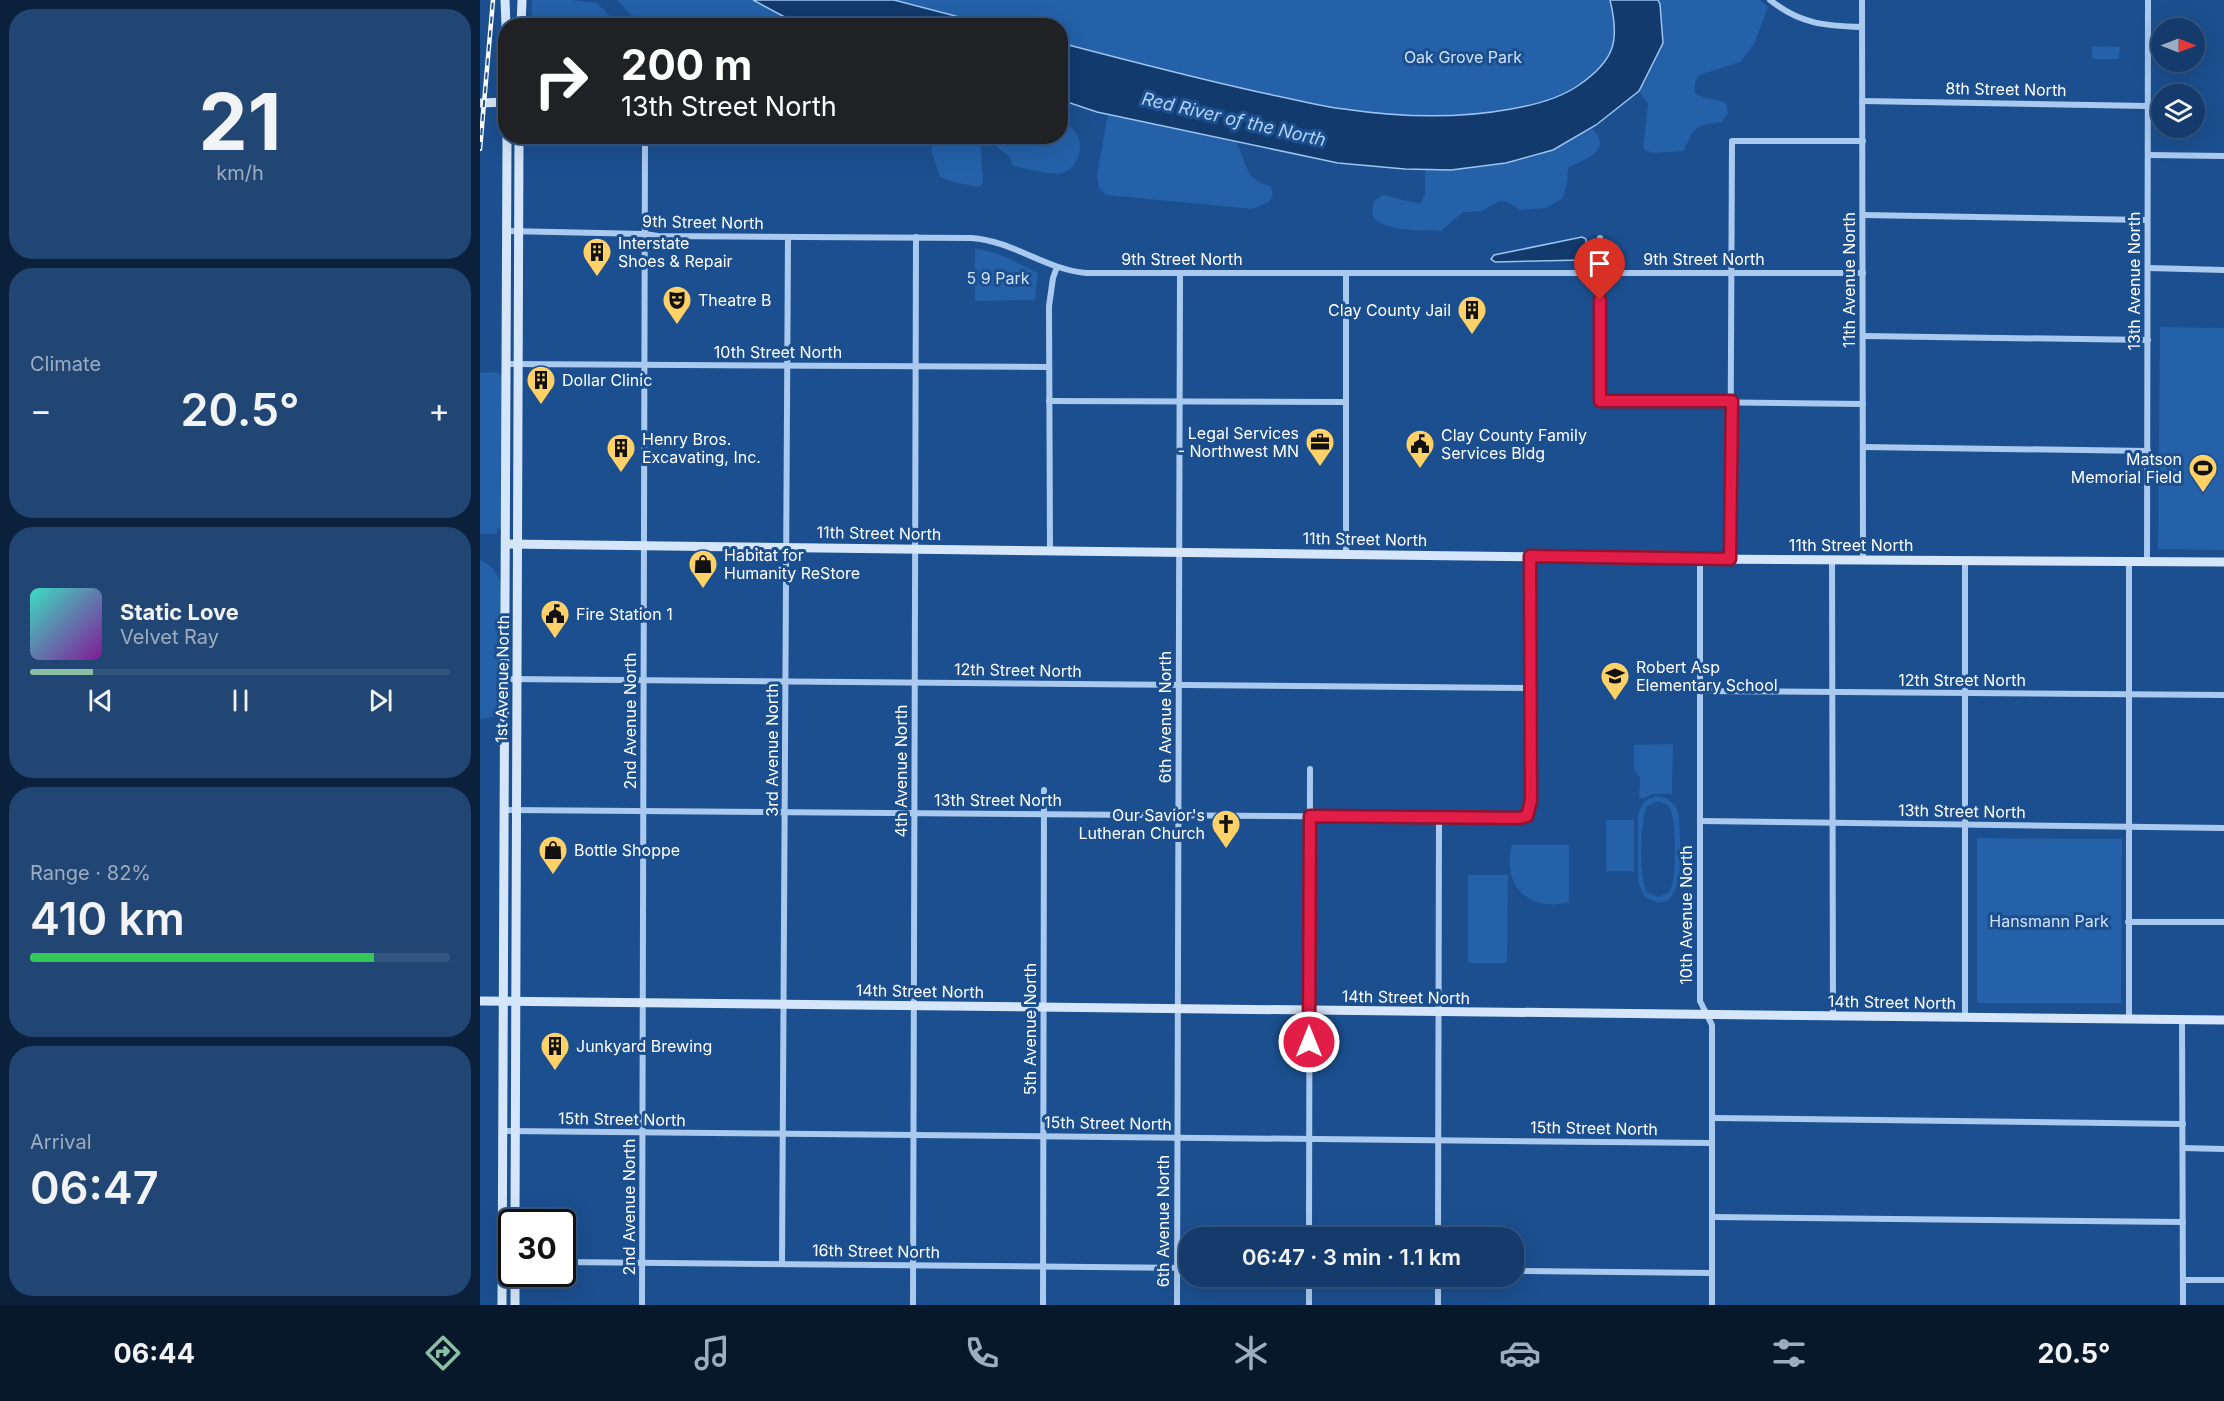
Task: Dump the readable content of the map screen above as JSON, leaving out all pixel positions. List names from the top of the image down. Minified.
{"streets":{"street":["8th Street North","9th Street North","11th Avenue North","13th Avenue North","10th Street North","11th Street North","12th Street North","1st Avenue North","6th Avenue North","2nd Avenue North","3rd Avenue North","4th Avenue North","13th Street North","10th Avenue North","14th Street North","5th Avenue North","15th Street North","16th Street North"]},"crossings":[["8th Street North","11th Avenue North"],["8th Street North","13th Avenue North"],["9th Street North","11th Avenue North"],["9th Street North","1st Avenue North"],["9th Street North","6th Avenue North"],["9th Street North","2nd Avenue North"],["9th Street North","3rd Avenue North"],["9th Street North","4th Avenue North"],["11th Avenue North","11th Street North"],["13th Avenue North","11th Street North"],["10th Street North","1st Avenue North"],["10th Street North","2nd Avenue North"],["10th Street North","3rd Avenue North"],["10th Street North","4th Avenue North"],["11th Street North","1st Avenue North"],["11th Street North","6th Avenue North"],["11th Street North","2nd Avenue North"],["11th Street North","3rd Avenue North"],["11th Street North","4th Avenue North"],["11th Street North","10th Avenue North"],["12th Street North","1st Avenue North"],["12th Street North","6th Avenue North"],["12th Street North","2nd Avenue North"],["12th Street North","3rd Avenue North"],["12th Street North","4th Avenue North"],["12th Street North","13th Street North"],["12th Street North","10th Avenue North"],["1st Avenue North","13th Street North"],["1st Avenue North","14th Street North"],["1st Avenue North","15th Street North"],["6th Avenue North","13th Street North"],["6th Avenue North","14th Street North"],["6th Avenue North","15th Street North"],["6th Avenue North","16th Street North"],["2nd Avenue North","13th Street North"],["2nd Avenue North","14th Street North"],["2nd Avenue North","15th Street North"],["2nd Avenue North","16th Street North"],["3rd Avenue North","13th Street North"],["3rd Avenue North","14th Street North"],["3rd Avenue North","15th Street North"],["3rd Avenue North","16th Street North"],["4th Avenue North","13th Street North"],["4th Avenue North","14th Street North"],["4th Avenue North","15th Street North"],["4th Avenue North","16th Street North"],["13th Street North","10th Avenue North"],["13th Street North","5th Avenue North"],["10th Avenue North","14th Street North"],["10th Avenue North","15th Street North"],["14th Street North","5th Avenue North"],["5th Avenue North","15th Street North"],["5th Avenue North","16th Street North"]],"water":["Red River of the North"],"parks":["Oak Grove Park","5 9 Park","Hansmann Park"],"places":{"building":["Interstate Shoes & Repair","Clay County Jail","Dollar Clinic","Henry Bros. Excavating, Inc.","Junkyard Brewing"],"theatre":["Theatre B"],"office":["Legal Services - Northwest MN"],"public building":["Clay County Family Services Bldg","Fire Station 1"],"sports":["Matson Memorial Field"],"shop":["Habitat for Humanity ReStore","Bottle Shoppe"],"school or university":["Robert Asp Elementary School"],"church":["Our Savior's Lutheran Church"]},"north":"right","page":{"tile":[["21","km/h"],"Climate",["Range · 82%","410 km"],["Arrival","06:47"]],"turn":["200 m","13th Street North"],"heat":["−","20.5°","+"],"song":["Static Love","Velvet Ray"],"limit":"30","trip":"06:47 · 3 min · 1.1 km","tabs":["06:44","20.5°"]}}
